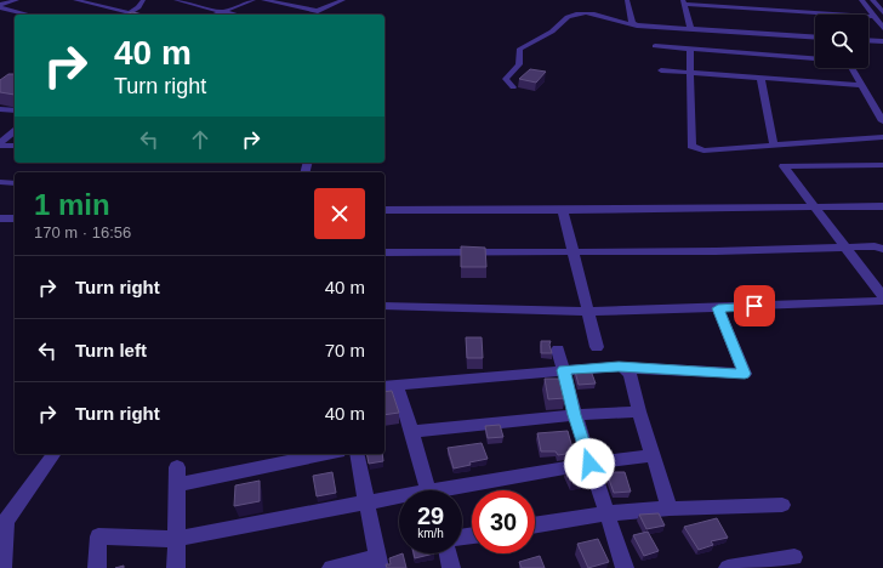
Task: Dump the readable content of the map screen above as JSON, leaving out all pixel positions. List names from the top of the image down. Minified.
{"page":{"turn":["40 m","Turn right"],"heading":["1 min","170 m · 16:56"],"list":[{"name":"Turn right","value":"40 m"},{"name":"Turn left","value":"70 m"},{"name":"Turn right","value":"40 m"}],"speed":"29 km/h","limit":"30"}}
